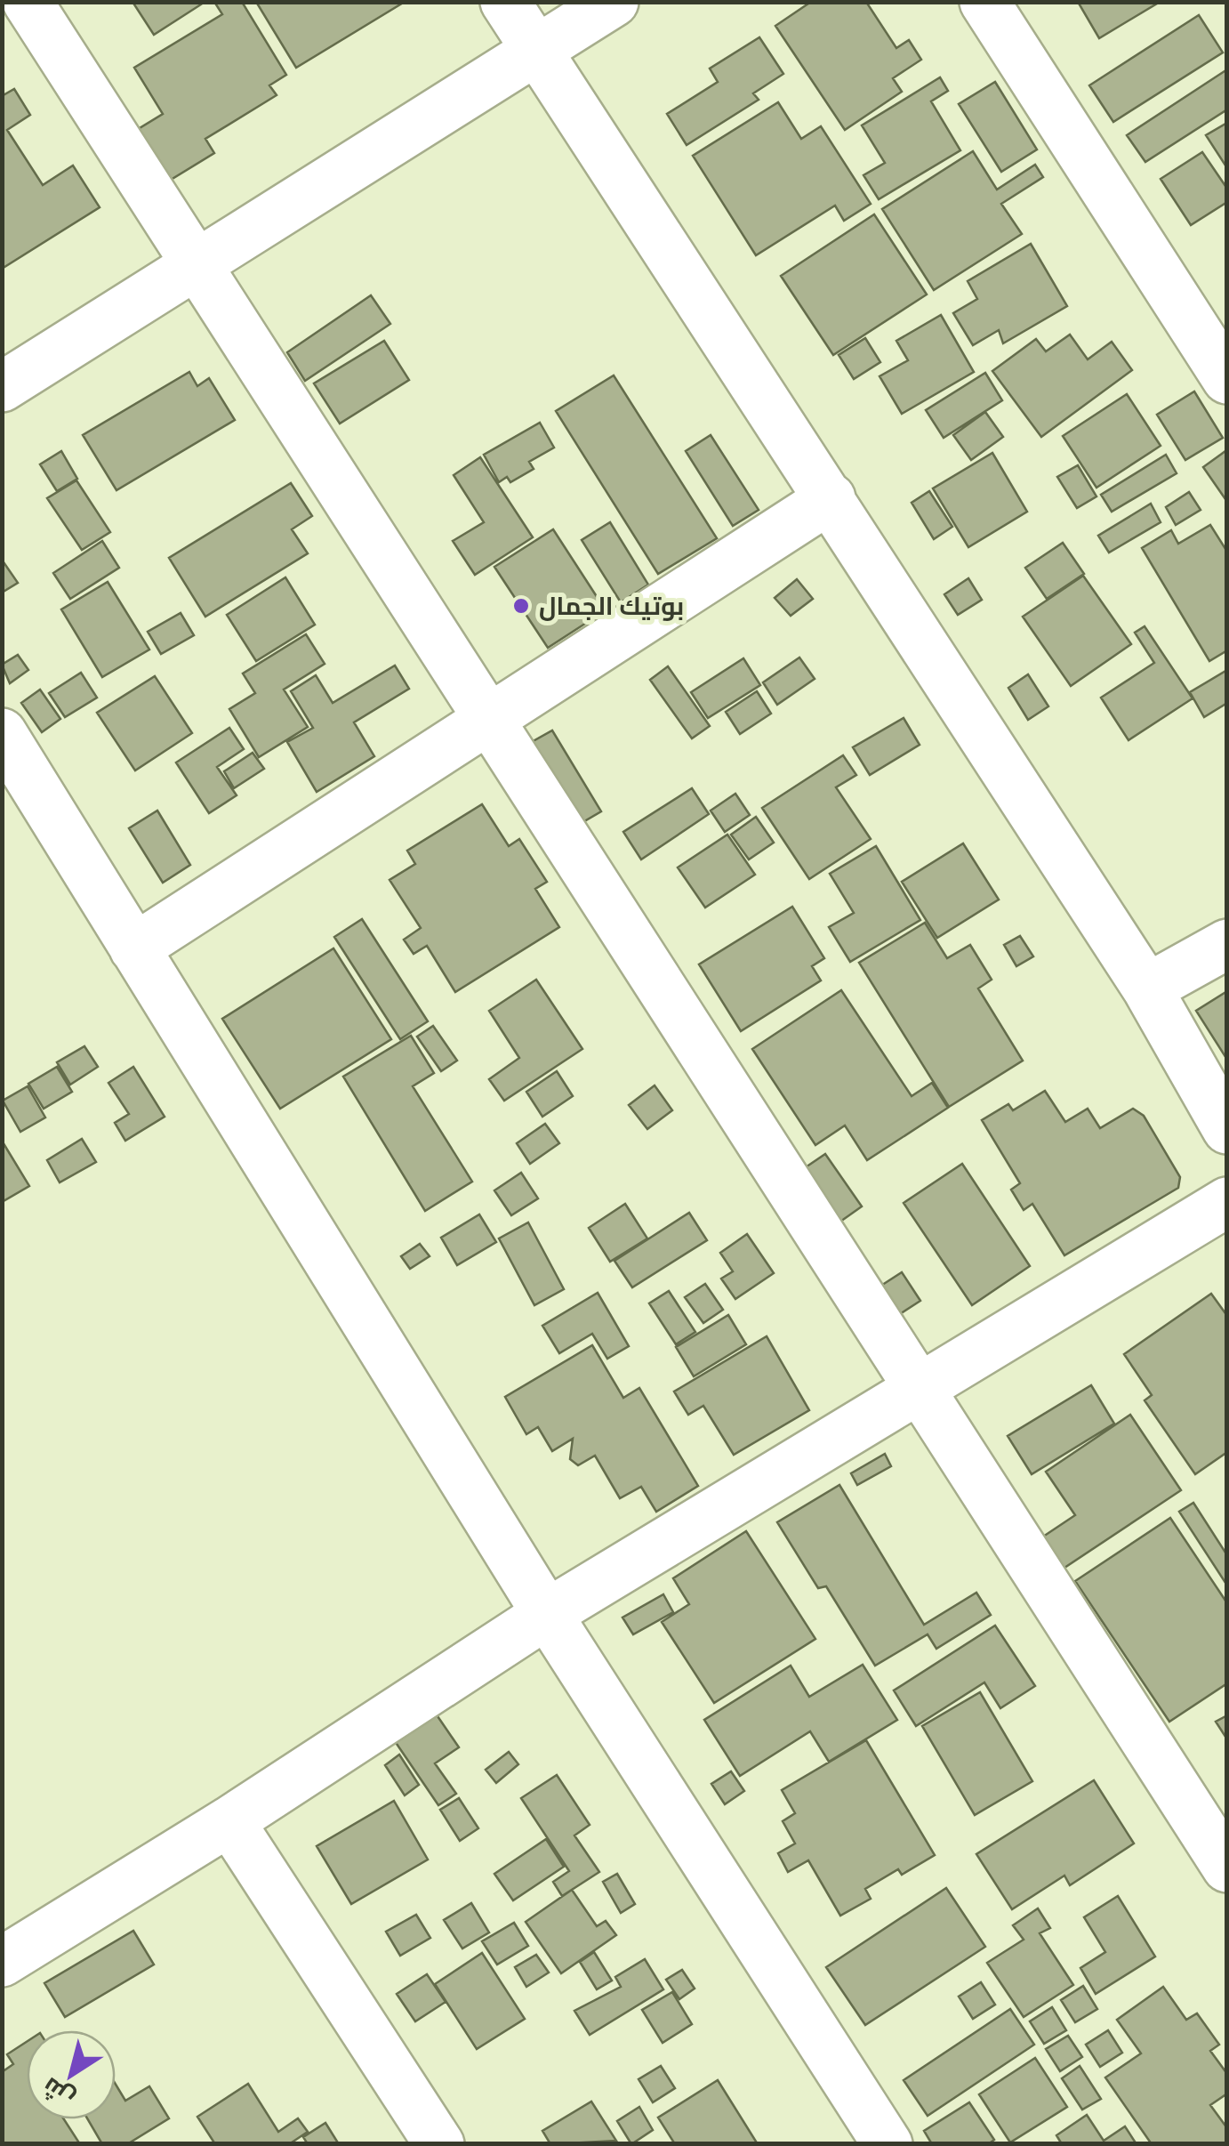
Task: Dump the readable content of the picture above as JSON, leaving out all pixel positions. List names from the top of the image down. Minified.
{"places":["بوتيك الجمال"],"north":"bottom left"}
